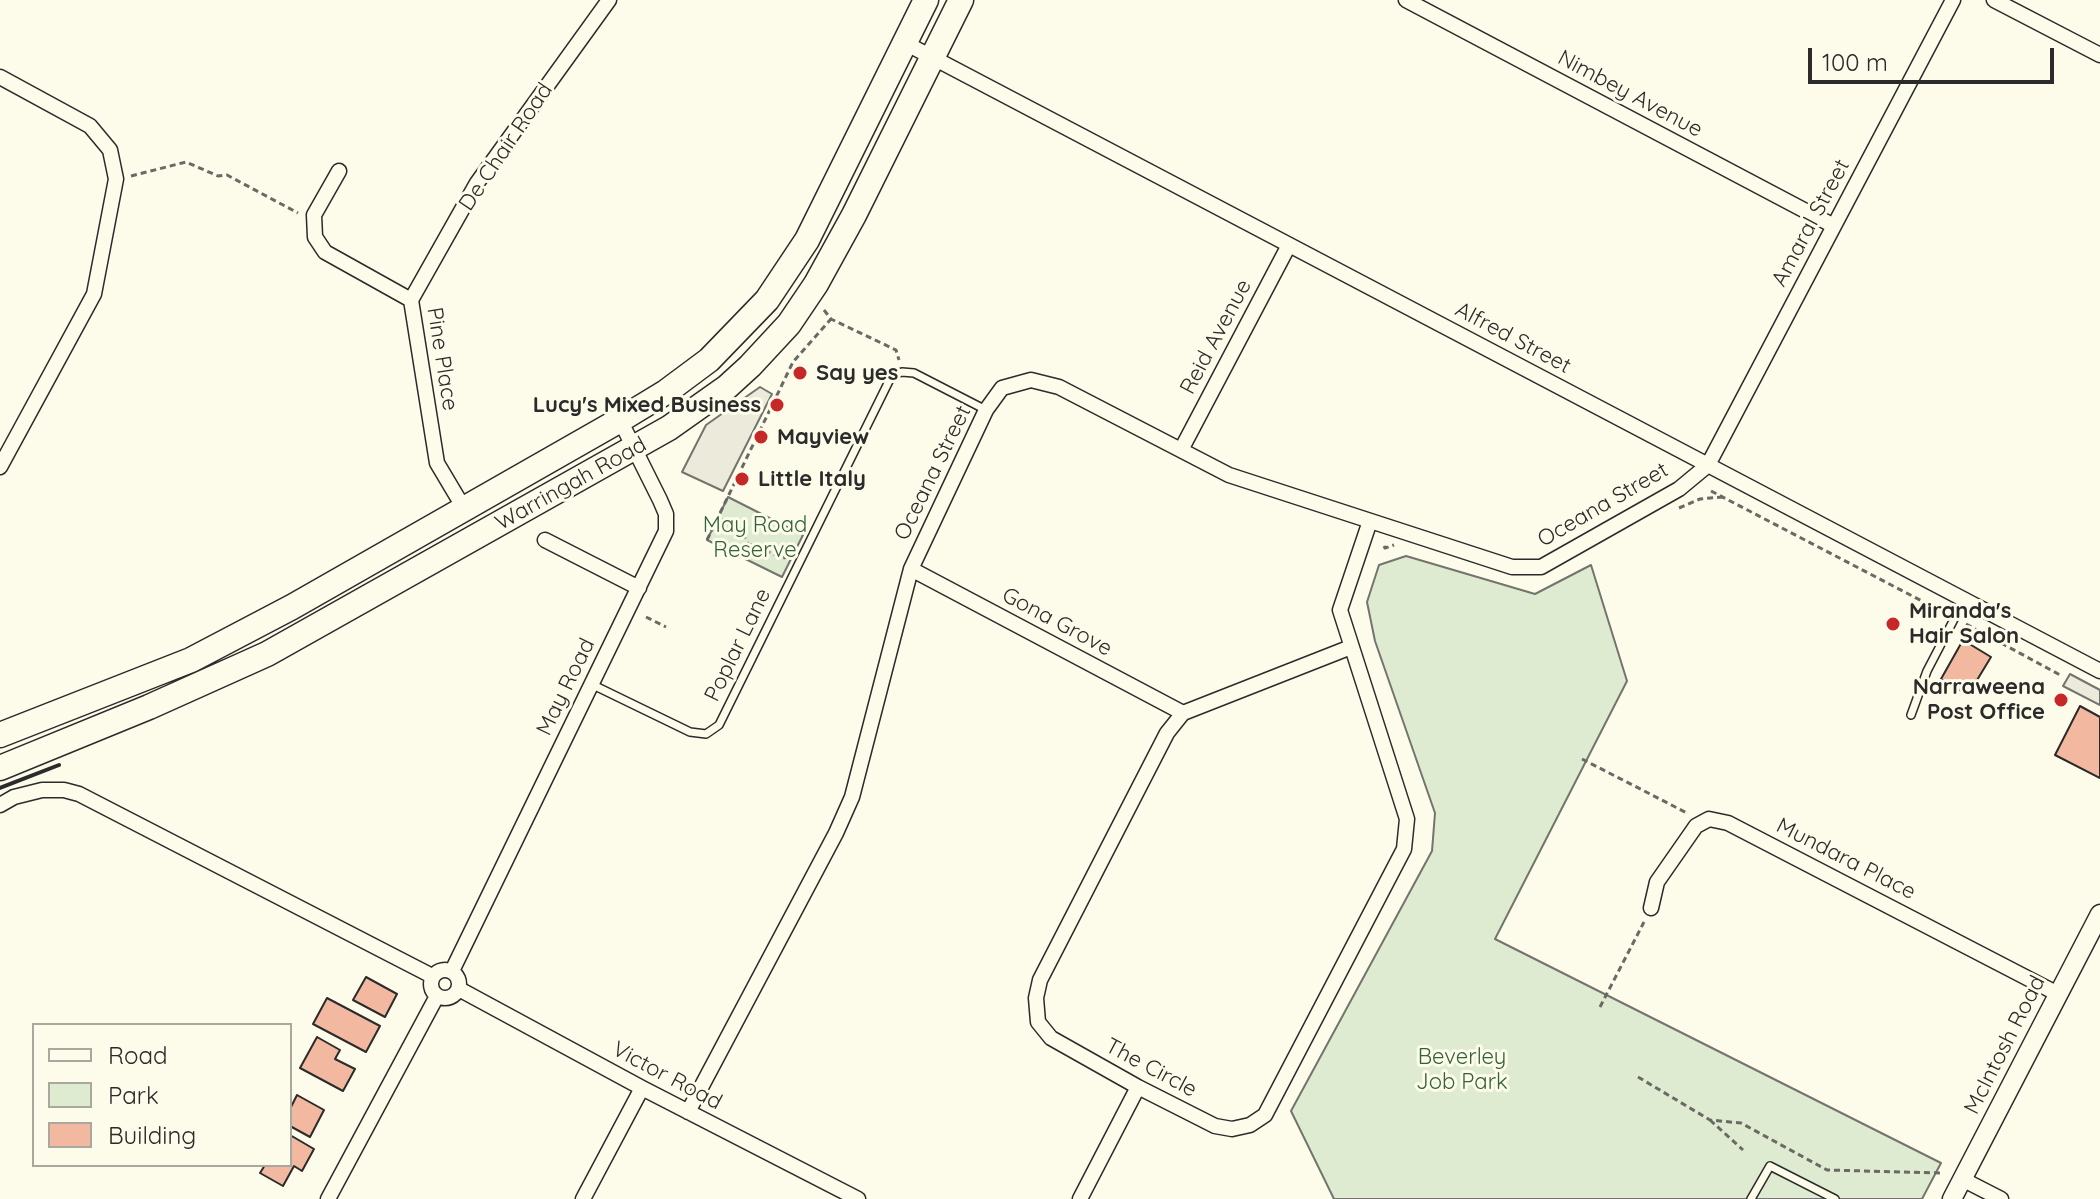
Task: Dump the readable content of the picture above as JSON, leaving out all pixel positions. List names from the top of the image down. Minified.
{"streets":{"highway":["Warringah Road"],"street":["Nimbey Avenue","De Chair Road","Amaral Street","Reid Avenue","Alfred Street","Pine Place","Oceana Street","Gona Grove","May Road","Mundara Place","McIntosh Road","The Circle","Victor Road"],"lane":["Poplar Lane"]},"crossings":[["Nimbey Avenue","Amaral Street"],["De Chair Road","Pine Place"],["Amaral Street","Alfred Street"],["Amaral Street","Oceana Street"],["Reid Avenue","Alfred Street"],["Reid Avenue","Oceana Street"],["Alfred Street","Oceana Street"],["Alfred Street","Warringah Road"],["Pine Place","Warringah Road"],["Oceana Street","Gona Grove"],["Oceana Street","The Circle"],["Oceana Street","Victor Road"],["Warringah Road","May Road"],["Gona Grove","The Circle"],["Poplar Lane","May Road"],["May Road","Victor Road"],["Mundara Place","McIntosh Road"]],"parks":["May Road Reserve","Beverley Job Park"],"places":["Say yes","Lucy's Mixed Business","Mayview","Little Italy","Miranda's Hair Salon","Narraweena Post Office"],"legend":["Road","Park","Building"],"scale_bar":"100 m"}
